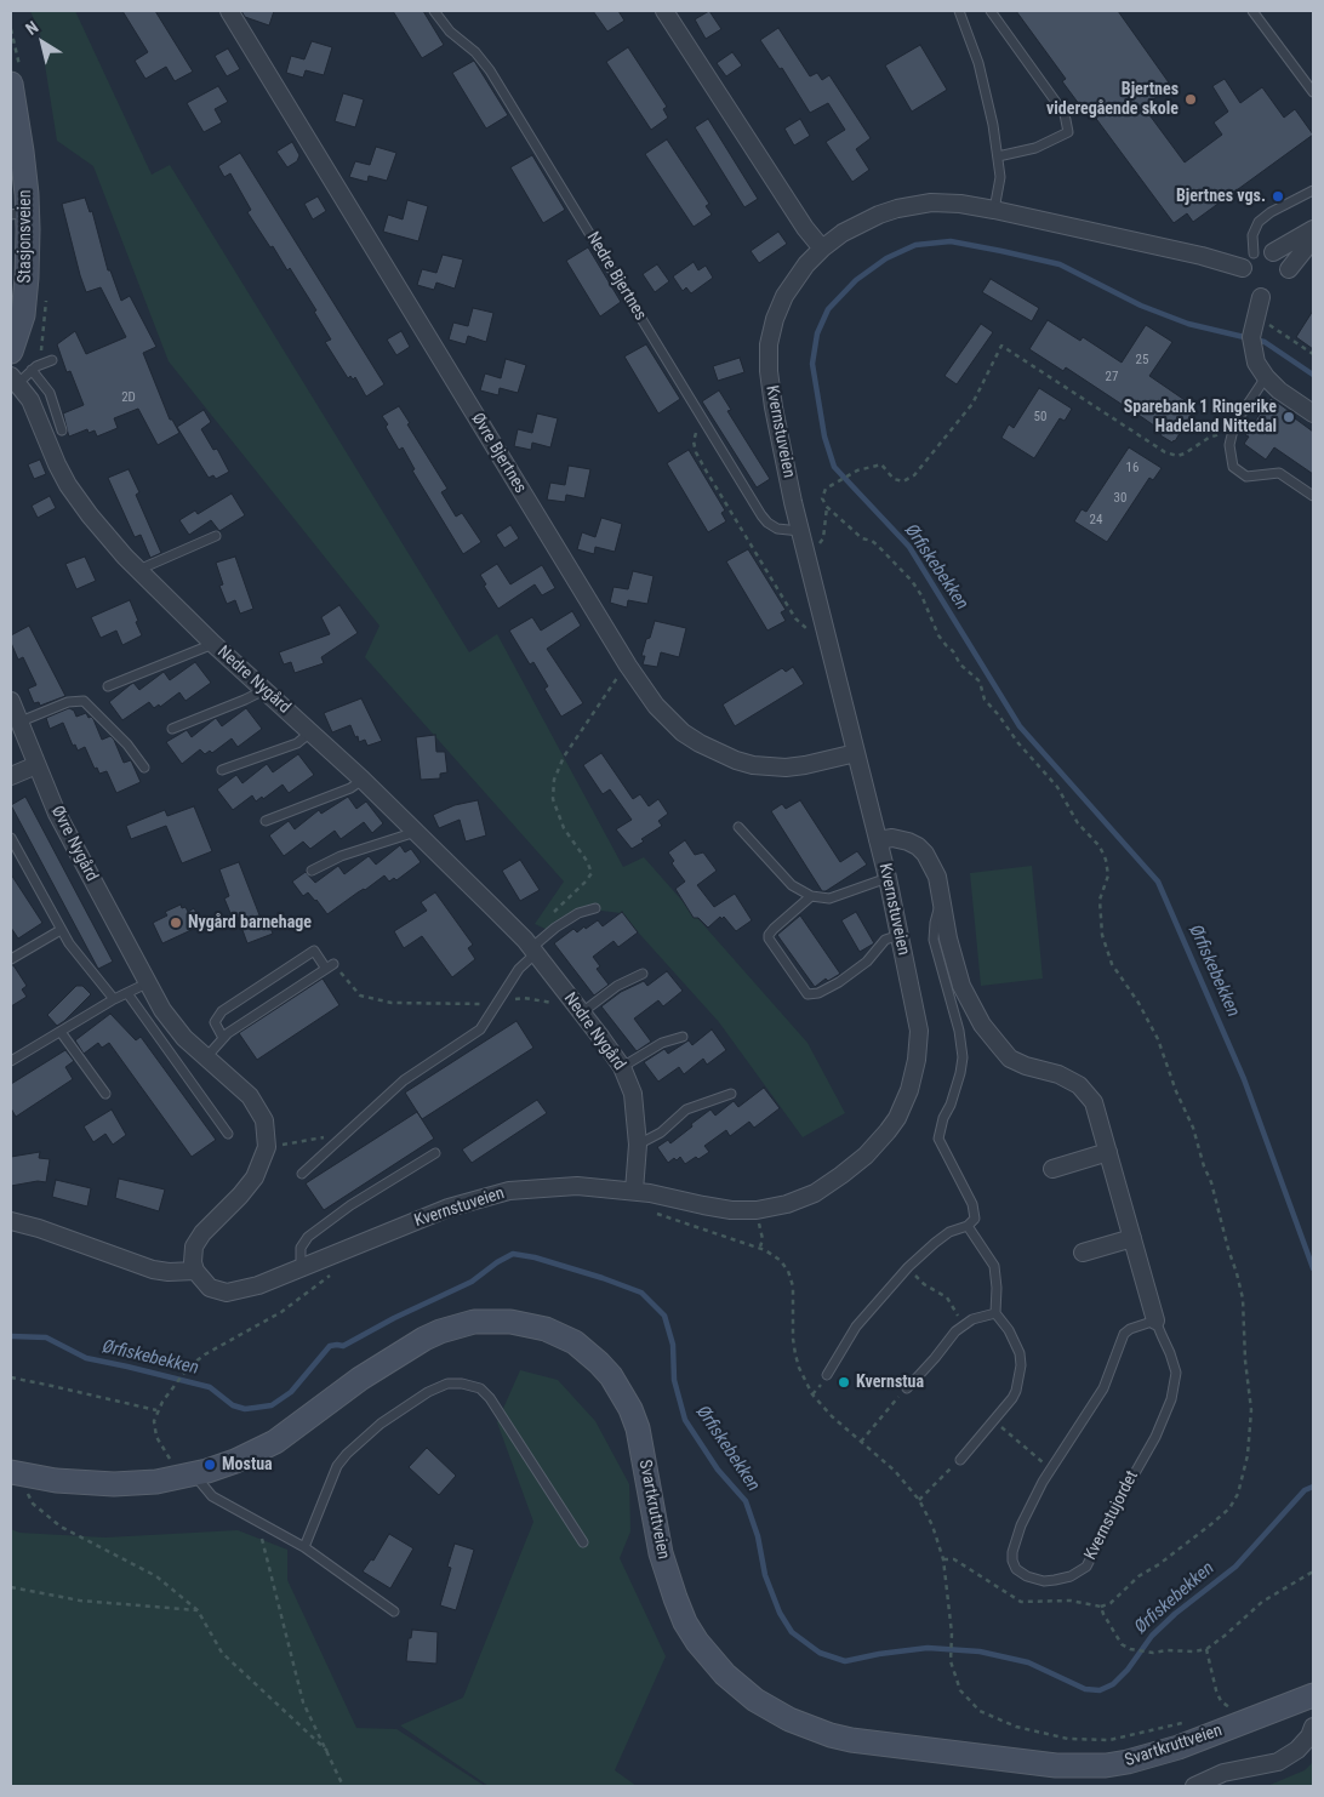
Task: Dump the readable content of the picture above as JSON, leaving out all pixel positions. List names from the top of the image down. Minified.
{"streets":{"street":["Stasjonsveien","Kvernstuveien","Øvre Bjertnes","Nedre Nygård","Øvre Nygård","Svartkruttveien","Kvernstujordet"],"lane":["Nedre Bjertnes"]},"crossings":[["Nedre Bjertnes","Kvernstuveien"],["Kvernstuveien","Øvre Bjertnes"],["Kvernstuveien","Nedre Nygård"]],"water":["Ørfiskebekken"],"places":["Bjertnes videregående skole","Bjertnes vgs.","Sparebank 1 Ringerike Hadeland Nittedal","Nygård barnehage","Kvernstua","Mostua"],"house_numbers":["25","27","2D","50","16","30","24"],"north":"top left"}
